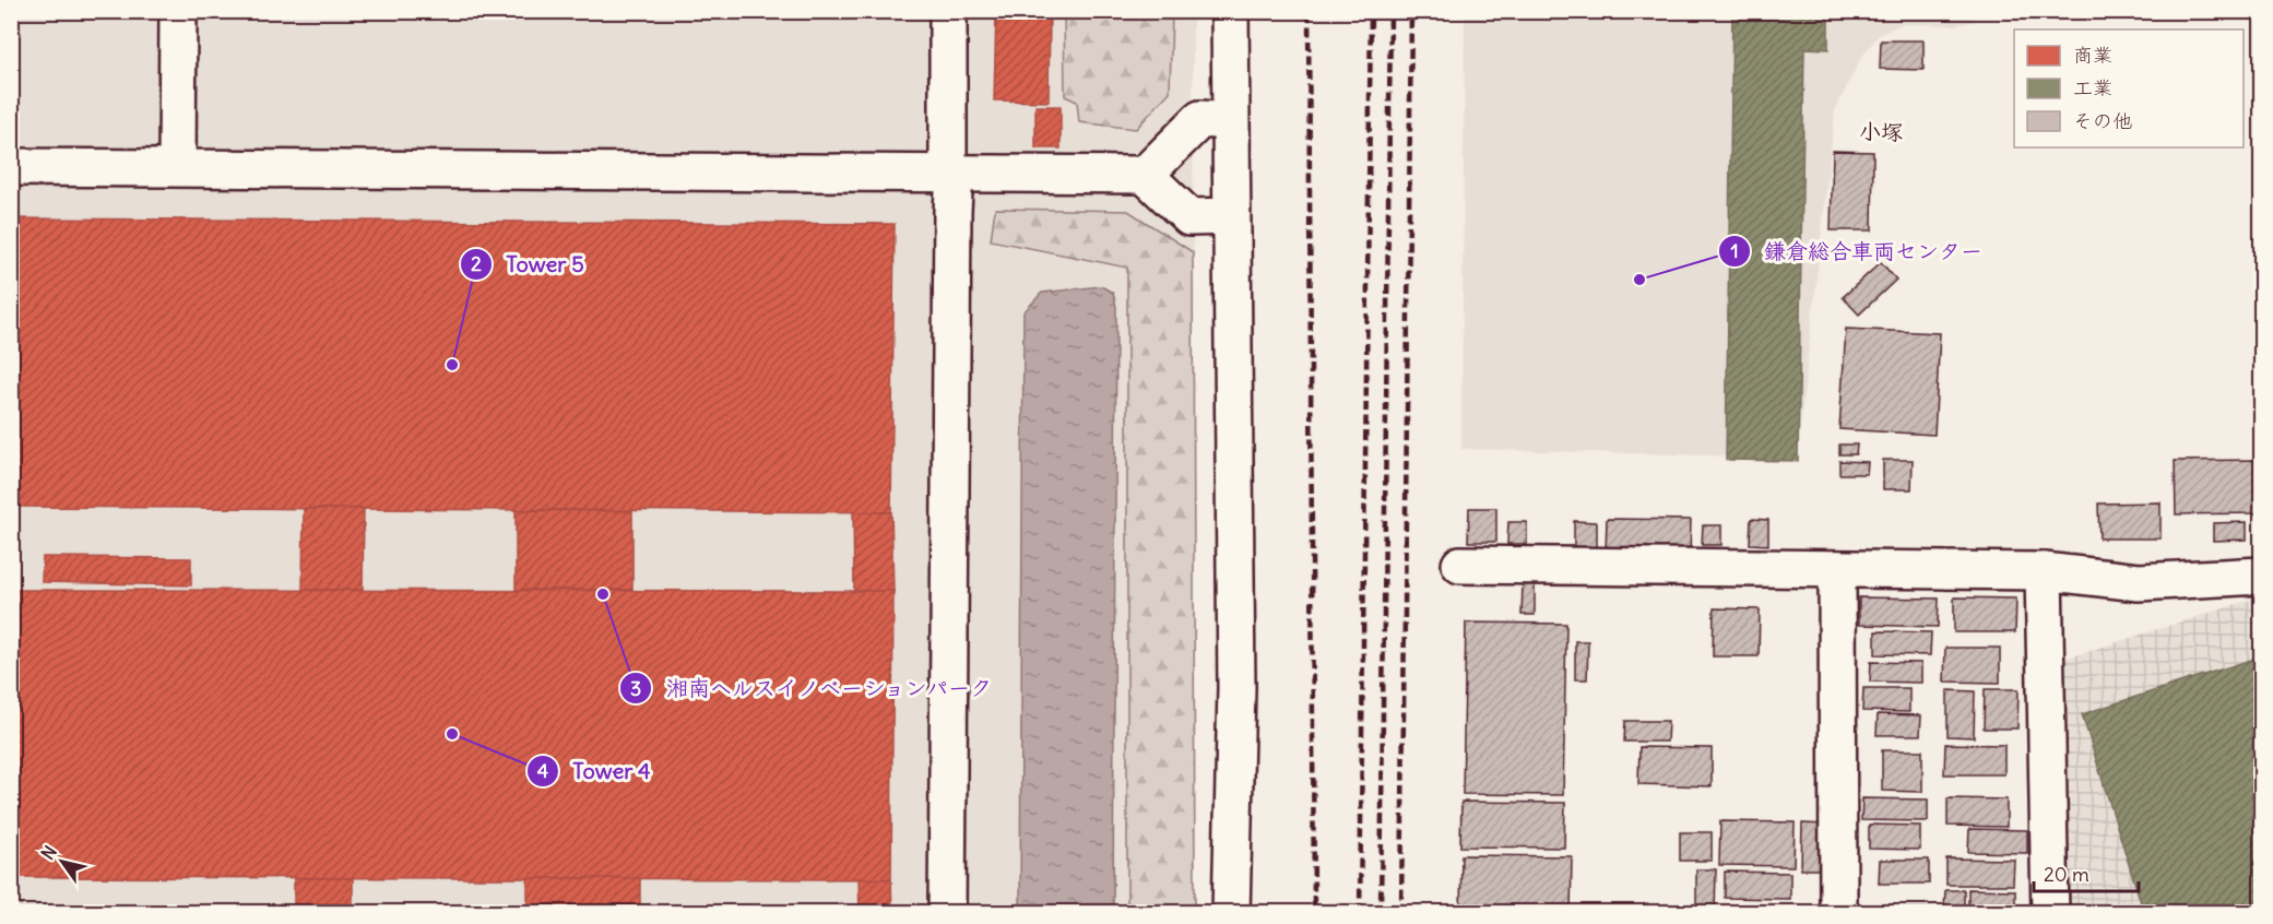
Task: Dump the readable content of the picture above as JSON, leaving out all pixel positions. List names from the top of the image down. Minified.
{"districts":["小塚"],"places":["鎌倉総合車両センター","Tower 5","湘南ヘルスイノベーションパーク","Tower 4"],"legend":["商業","工業","その他"],"scale_bar":"20 m","north":"top left"}
